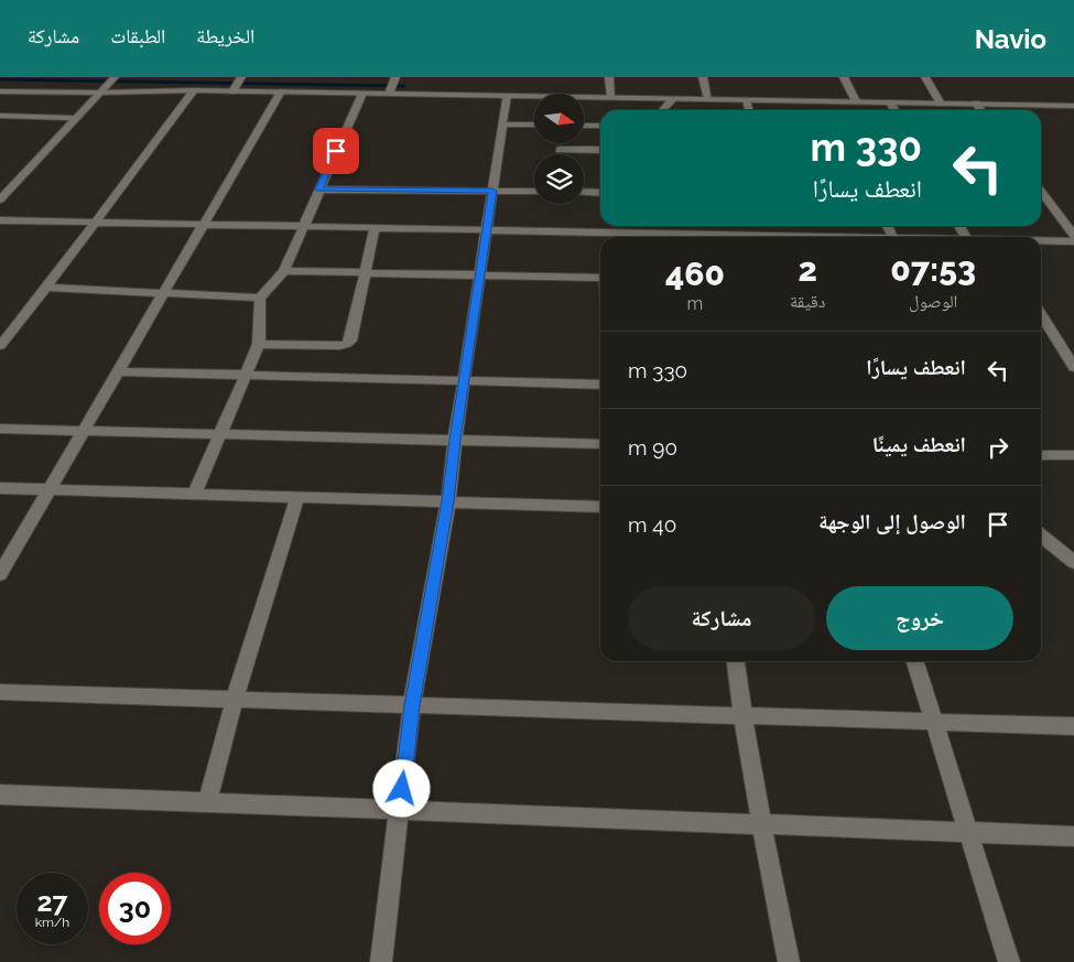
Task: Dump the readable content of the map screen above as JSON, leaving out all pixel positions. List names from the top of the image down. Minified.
{"north":"right","page":{"header":"Navio","nav":["الخريطة","الطبقات","مشاركة"],"turn":["330 m","انعطف يسارًا"],"eta":["07:53","الوصول","2","دقيقة","460","m"],"list":[{"name":"انعطف يسارًا","value":"330 m"},{"name":"انعطف يمينًا","value":"90 m"},{"name":"الوصول إلى الوجهة","value":"40 m"}],"buttons":["خروج","مشاركة"],"speed":"27 km/h","limit":"30"}}
